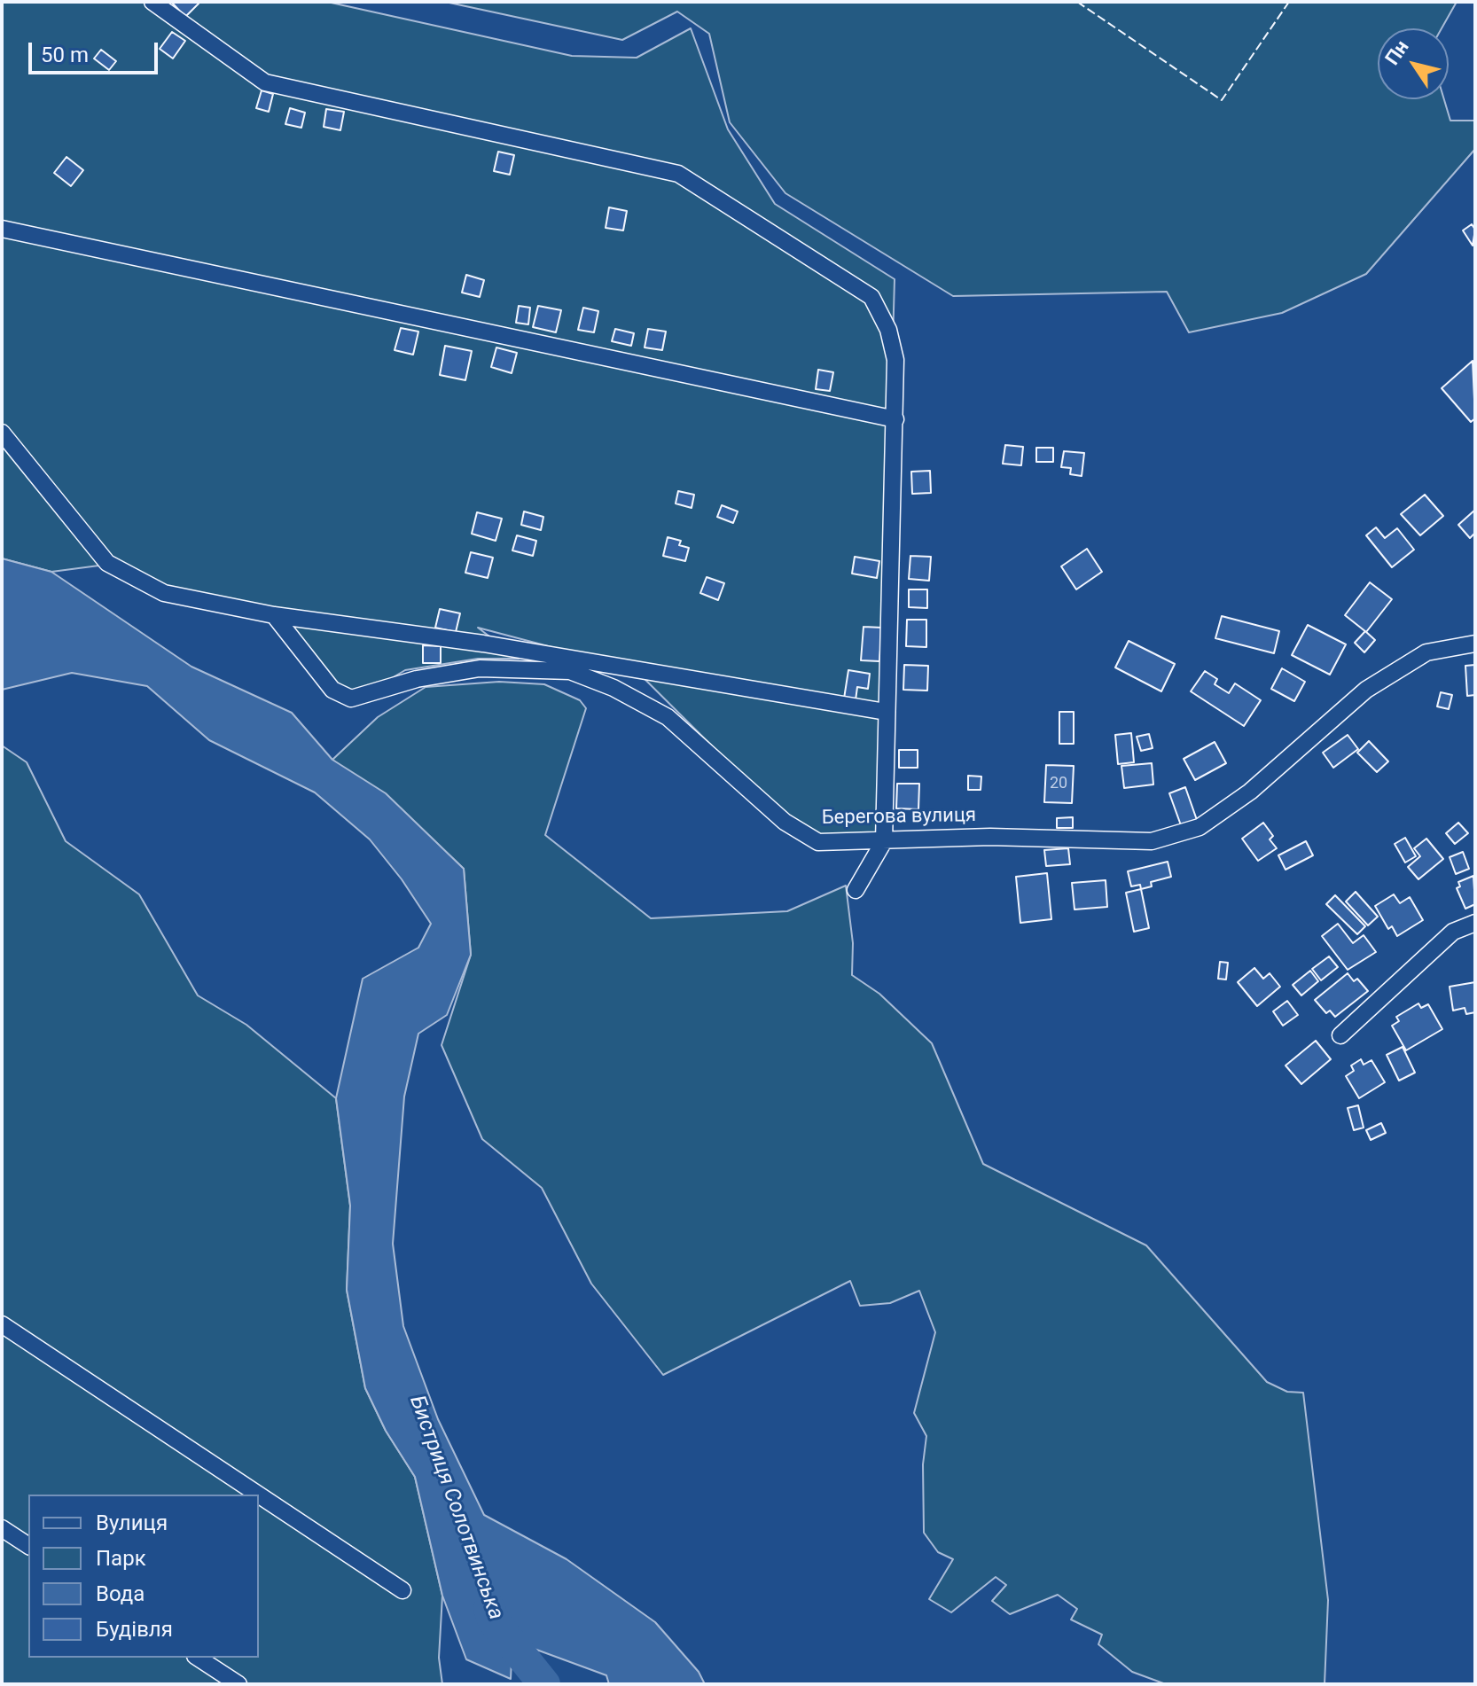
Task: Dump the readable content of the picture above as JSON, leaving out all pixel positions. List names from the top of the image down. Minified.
{"streets":{"street":["Берегова вулиця"]},"water":["Бистриця Солотвинська"],"house_numbers":["20"],"legend":["Вулиця","Парк","Вода","Будівля"],"scale_bar":"50 m","north":"top left"}
